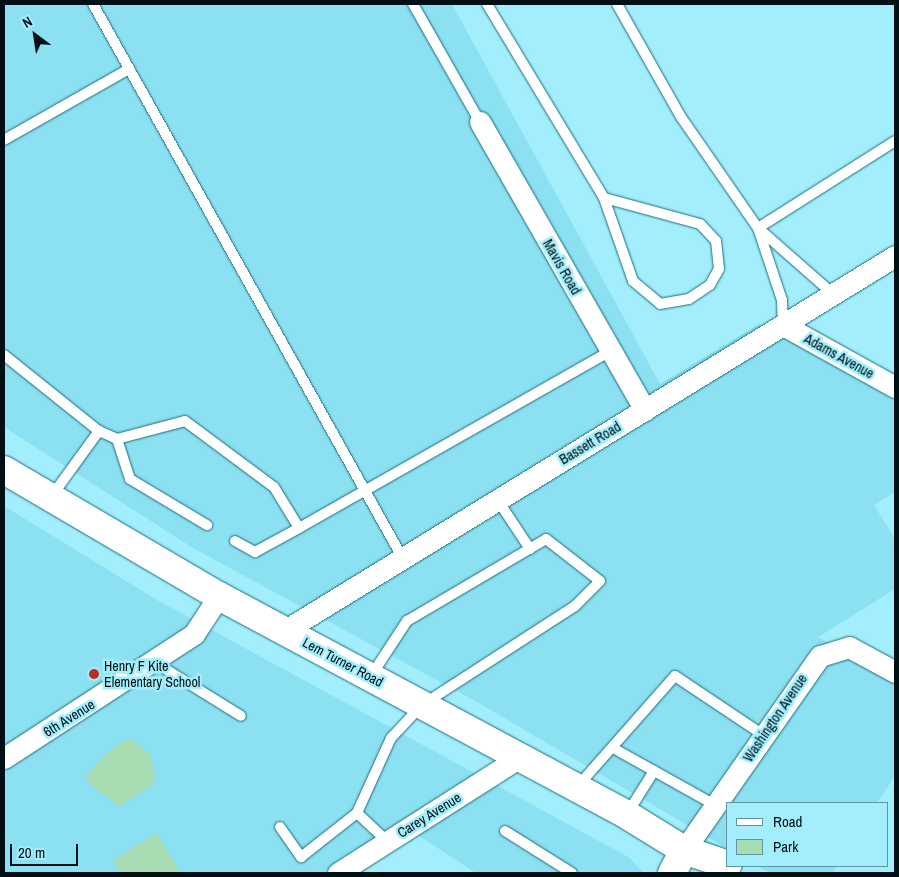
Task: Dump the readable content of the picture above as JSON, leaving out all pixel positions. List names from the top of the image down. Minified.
{"streets":{"main road":["Lem Turner Road"],"street":["Mavis Road","Adams Avenue","Bassett Road","6th Avenue","Washington Avenue","Carey Avenue"]},"crossings":[["Mavis Road","Bassett Road"],["Adams Avenue","Bassett Road"],["Bassett Road","Lem Turner Road"],["Lem Turner Road","6th Avenue"],["Lem Turner Road","Washington Avenue"],["Lem Turner Road","Carey Avenue"]],"places":["Henry F Kite Elementary School"],"legend":["Road","Park"],"scale_bar":"20 m","north":"top left"}
